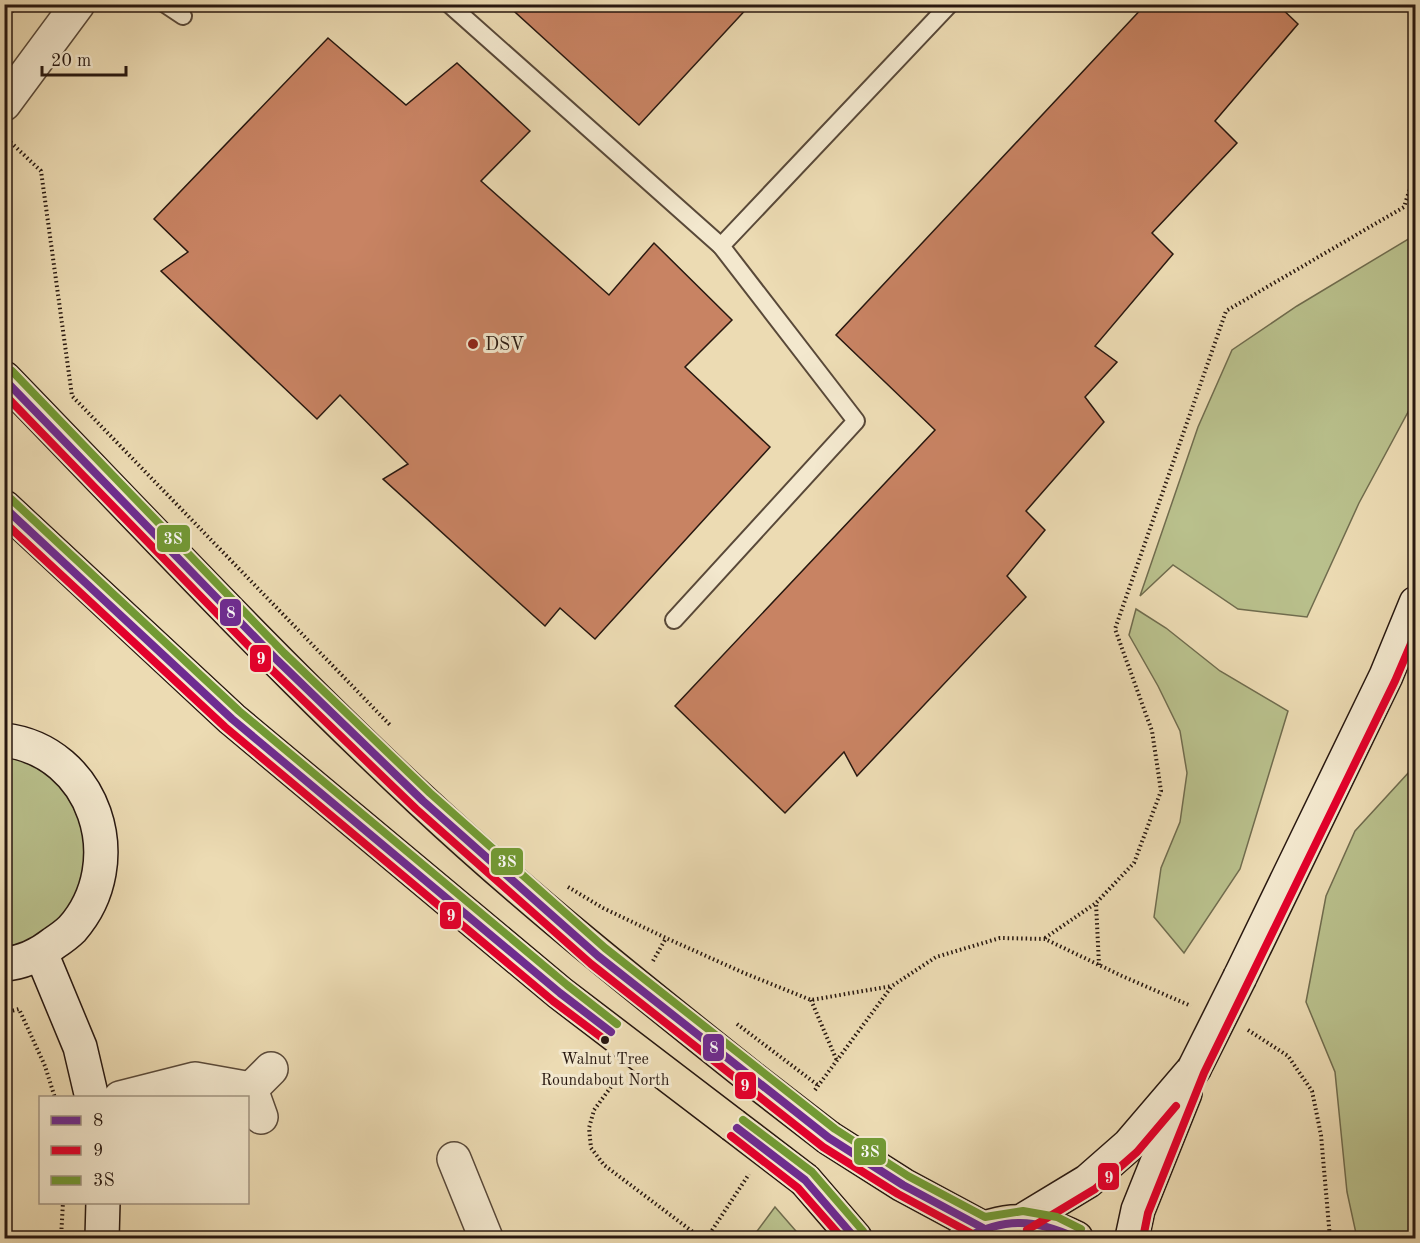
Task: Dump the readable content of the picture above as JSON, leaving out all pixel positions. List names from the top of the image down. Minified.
{"places":["DSV","Walnut Tree Roundabout North"],"lines":["transit line 3S","transit line 8","transit line 9"],"legend":["8","9","3S"],"scale_bar":"20 m"}
